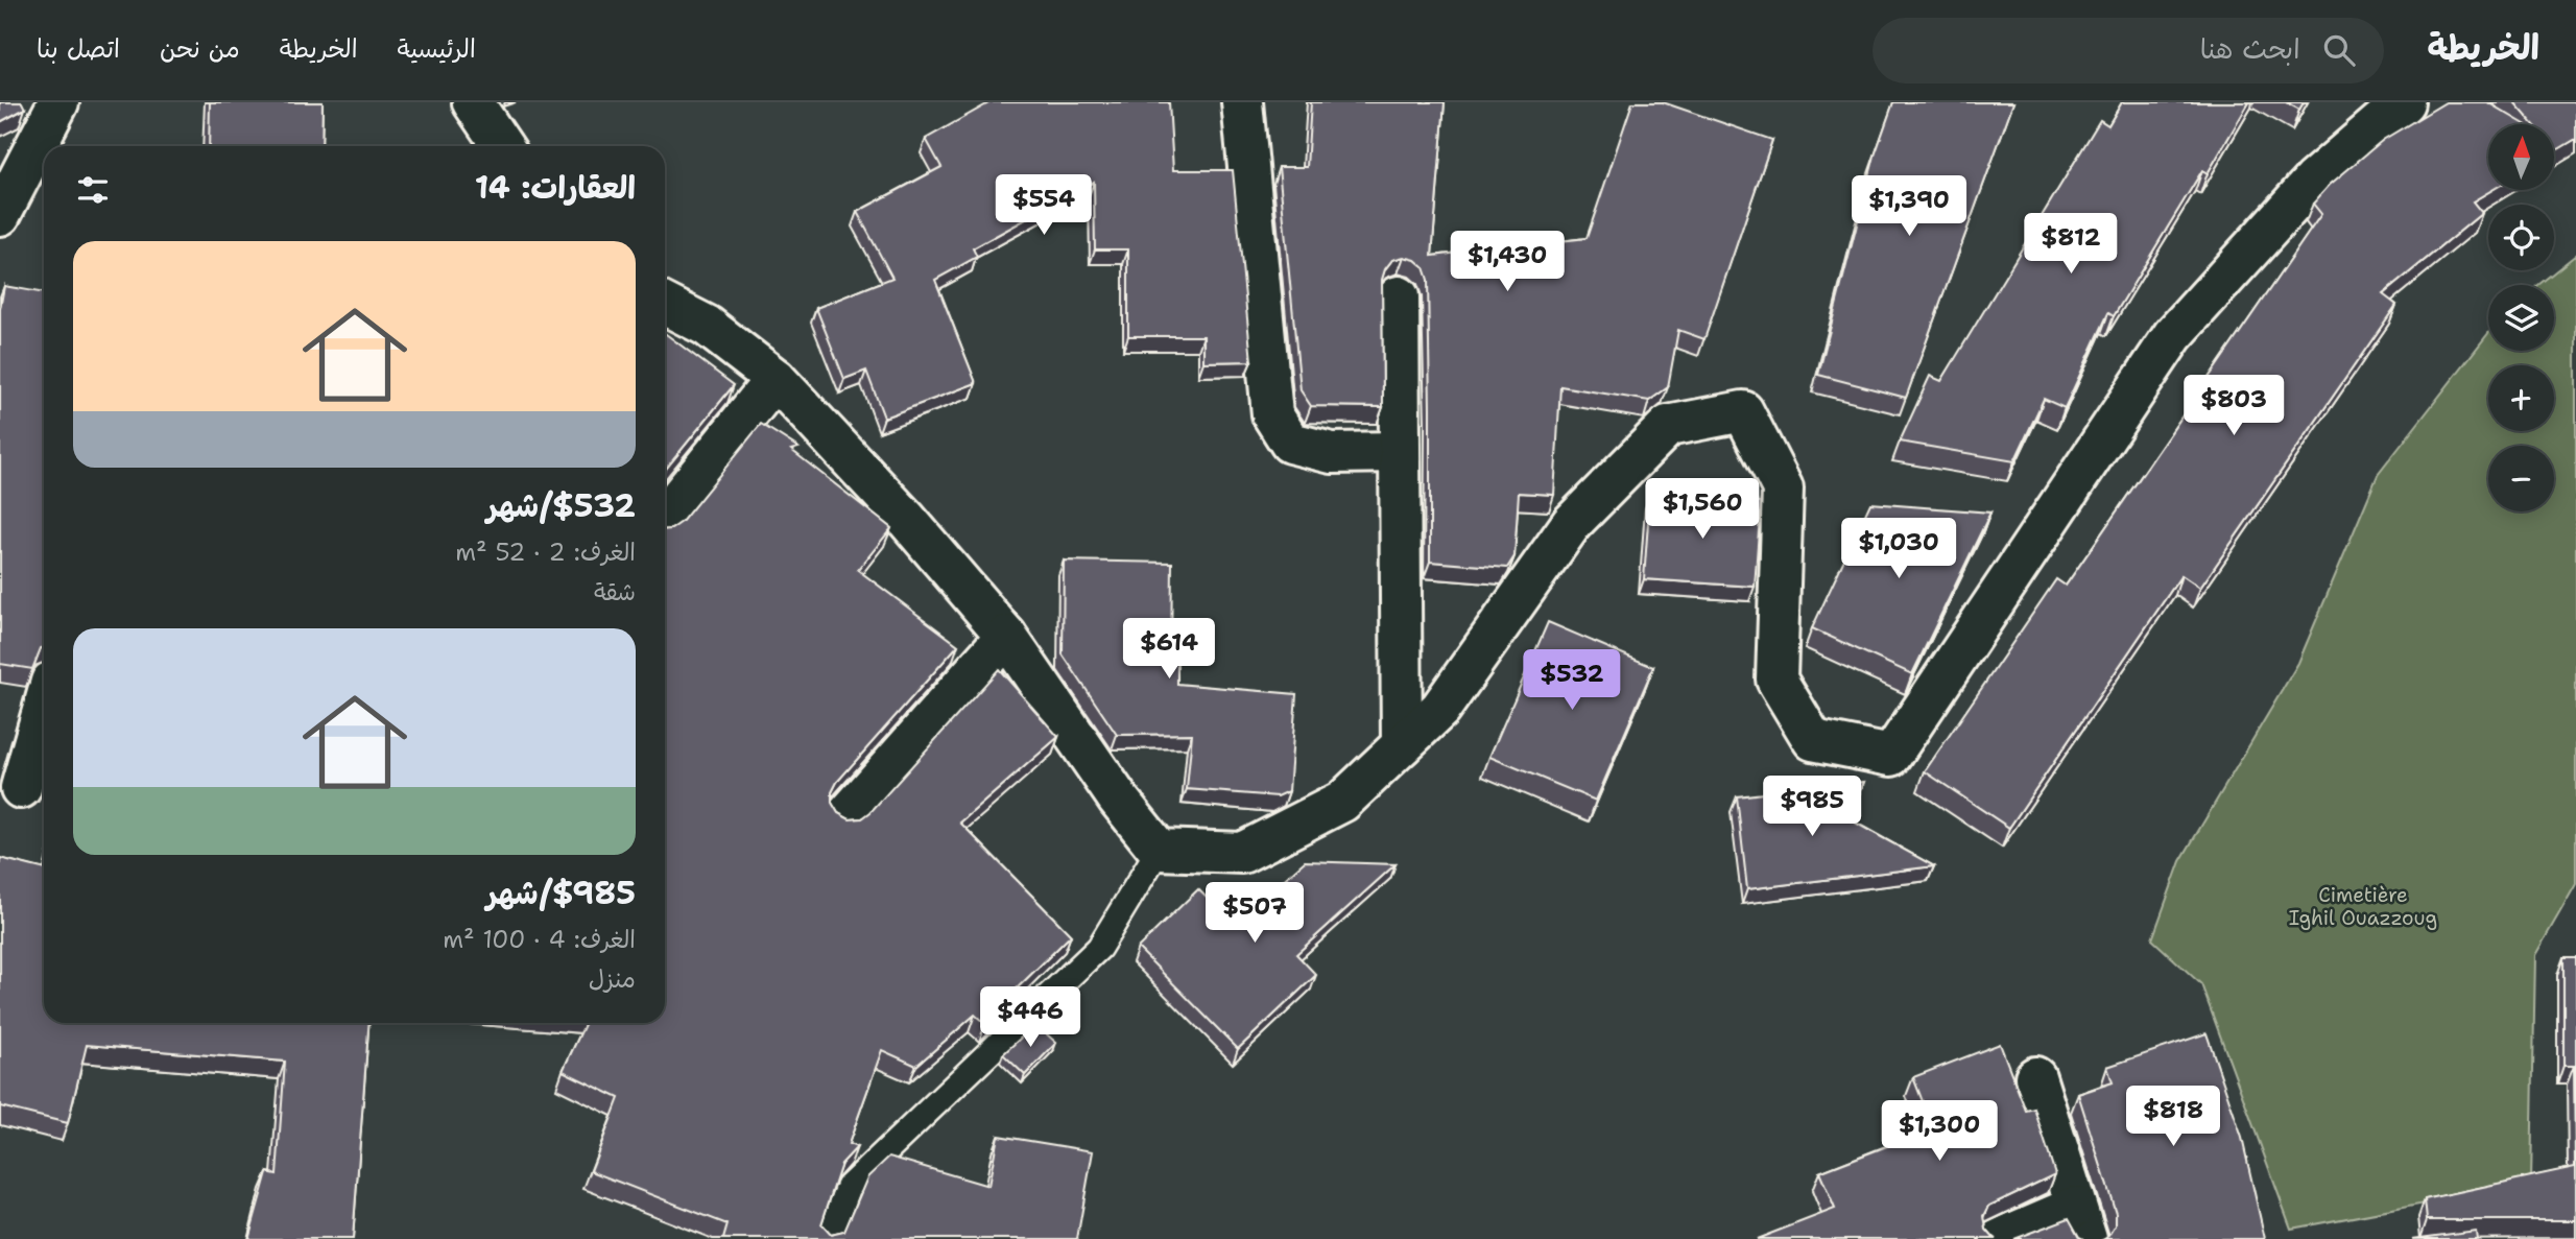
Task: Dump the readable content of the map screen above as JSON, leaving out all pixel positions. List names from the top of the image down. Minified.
{"parks":["Cimetière Ighil Ouazzoug"],"north":"top","page":{"header":"الخريطة","search":"ابحث هنا","nav":["الرئيسية","الخريطة","من نحن","اتصل بنا"],"map_buttons":["+","−"],"heading":"العقارات: 14","price":["$554","$1,390","$812","$1,430","$803","$1,560","$1,030","$614","$532","$985","$507","$446","$818","$1,300"],"list":[{"name":"$532/شهر","note":"الغرف: 2 · 52 m² · شقة"},{"name":"$985/شهر","note":"الغرف: 4 · 100 m² · منزل"}]}}
